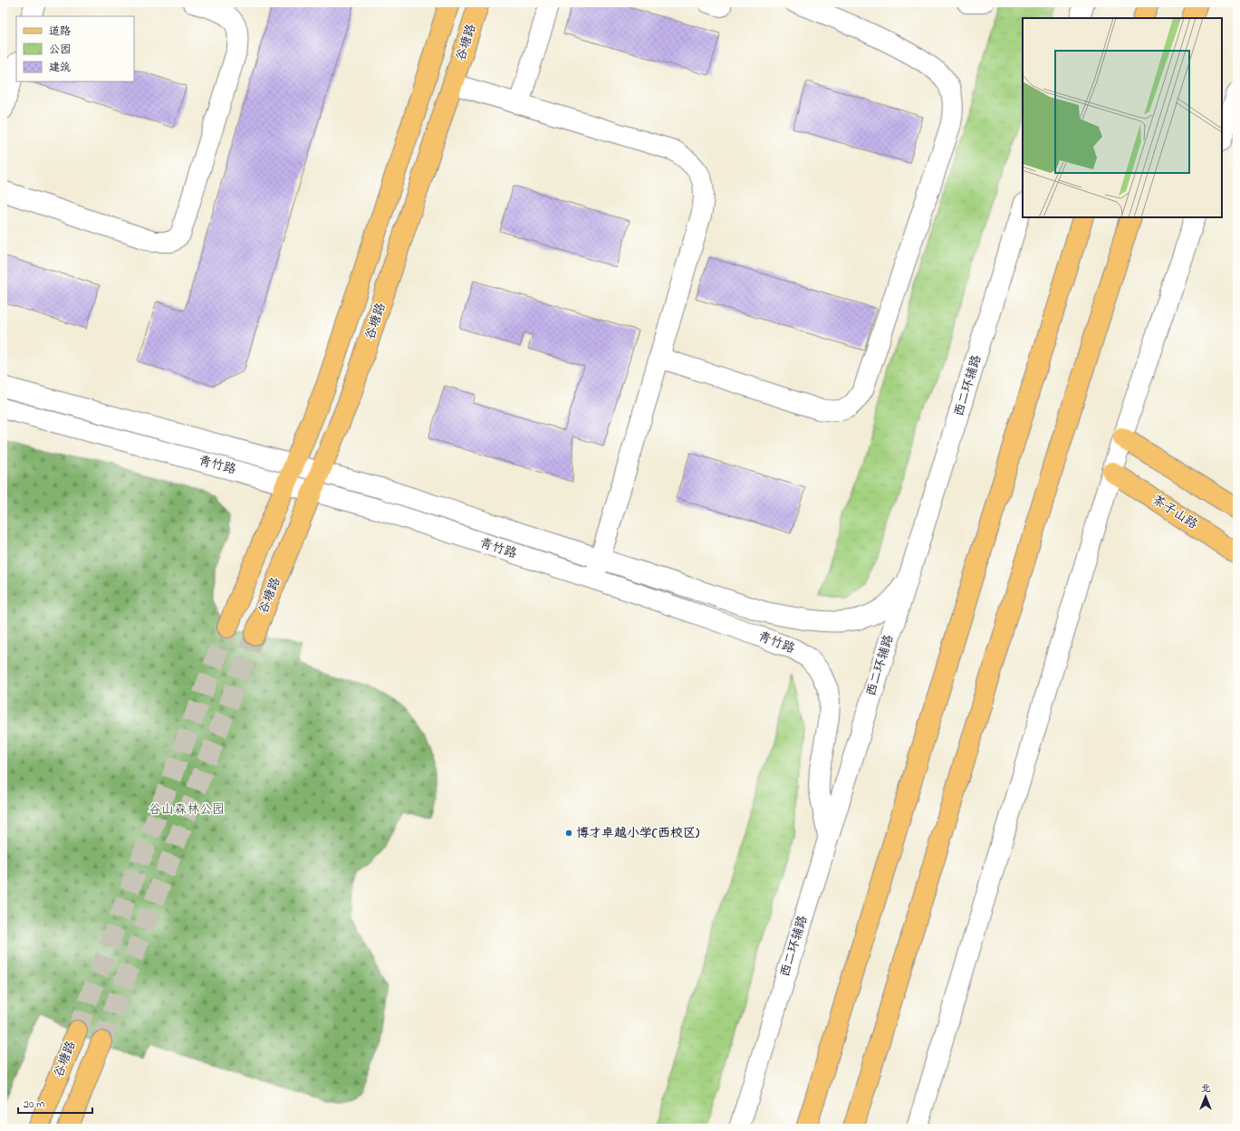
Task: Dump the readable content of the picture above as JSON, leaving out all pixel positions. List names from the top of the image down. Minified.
{"streets":{"main road":["谷塘路","茶子山路"],"street":["西二环辅路","青竹路"]},"crossings":[["谷塘路","青竹路"],["西二环辅路","青竹路"]],"parks":["谷山森林公园"],"places":["博才卓越小学(西校区)"],"legend":["道路","公园","建筑"],"scale_bar":"20 m","north":"top"}
